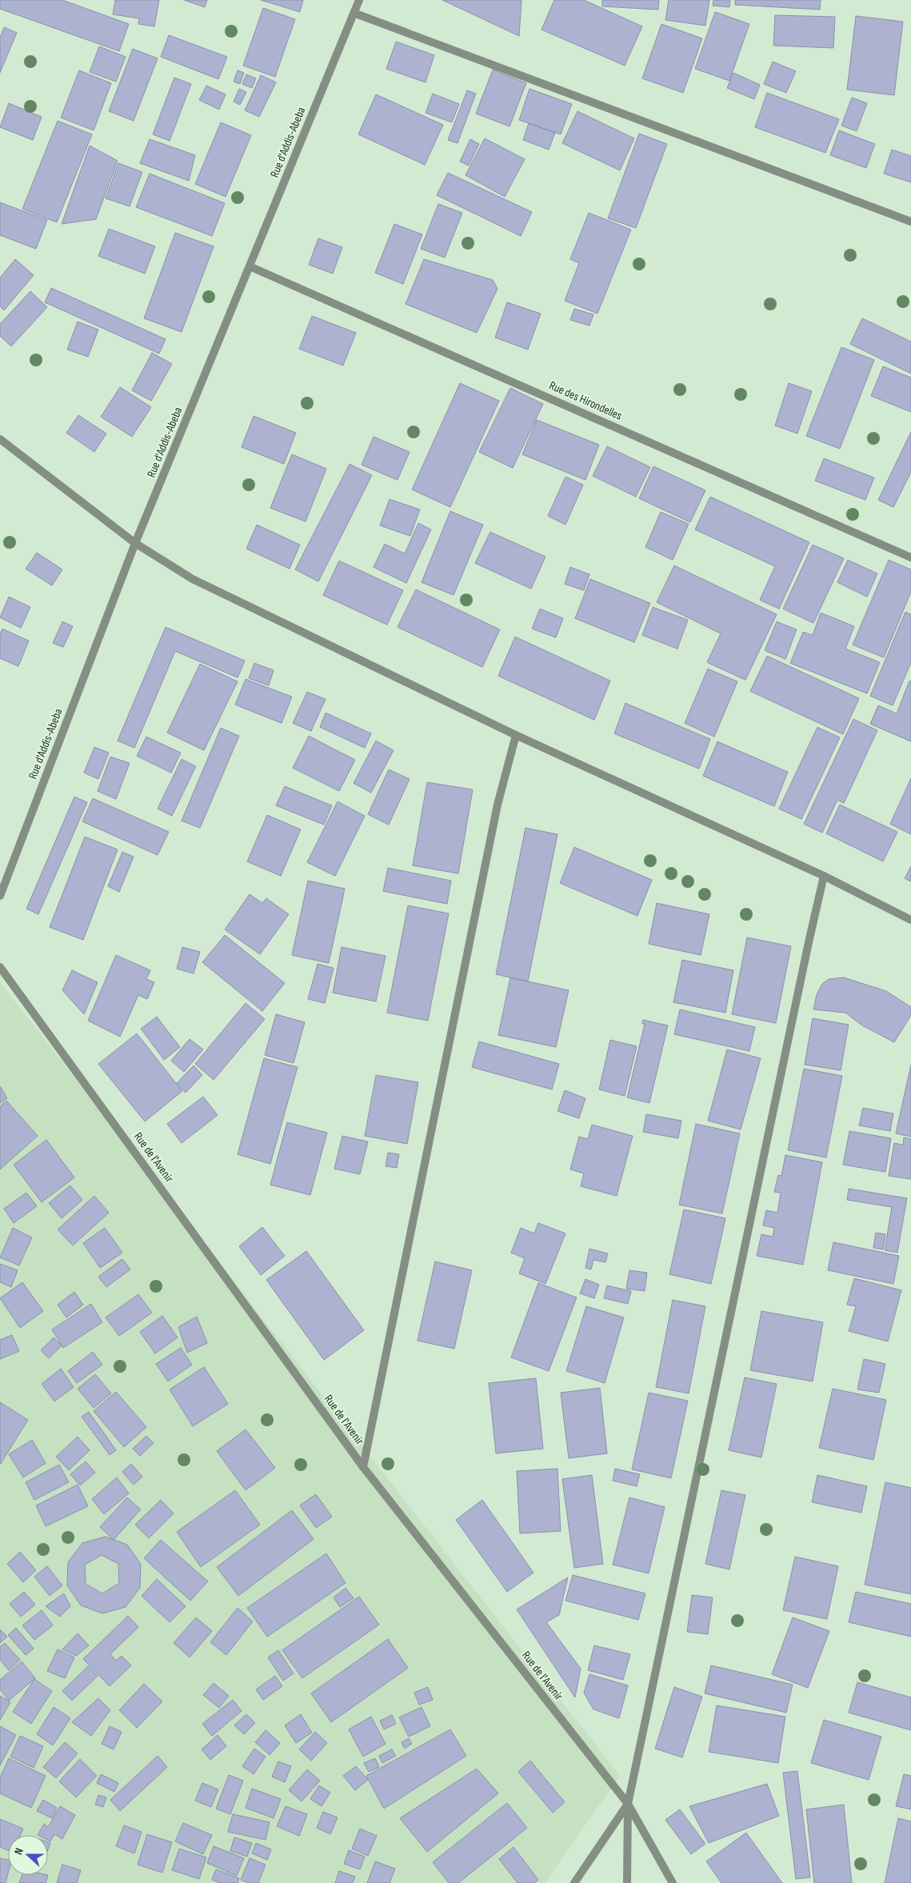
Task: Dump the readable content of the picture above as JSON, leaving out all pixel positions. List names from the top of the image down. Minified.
{"streets":{"street":["Rue d'Addis-Abeba","Rue des Hirondelles","Rue de l'Avenir"]},"crossings":[["Rue d'Addis-Abeba","Rue des Hirondelles"]],"north":"left"}
